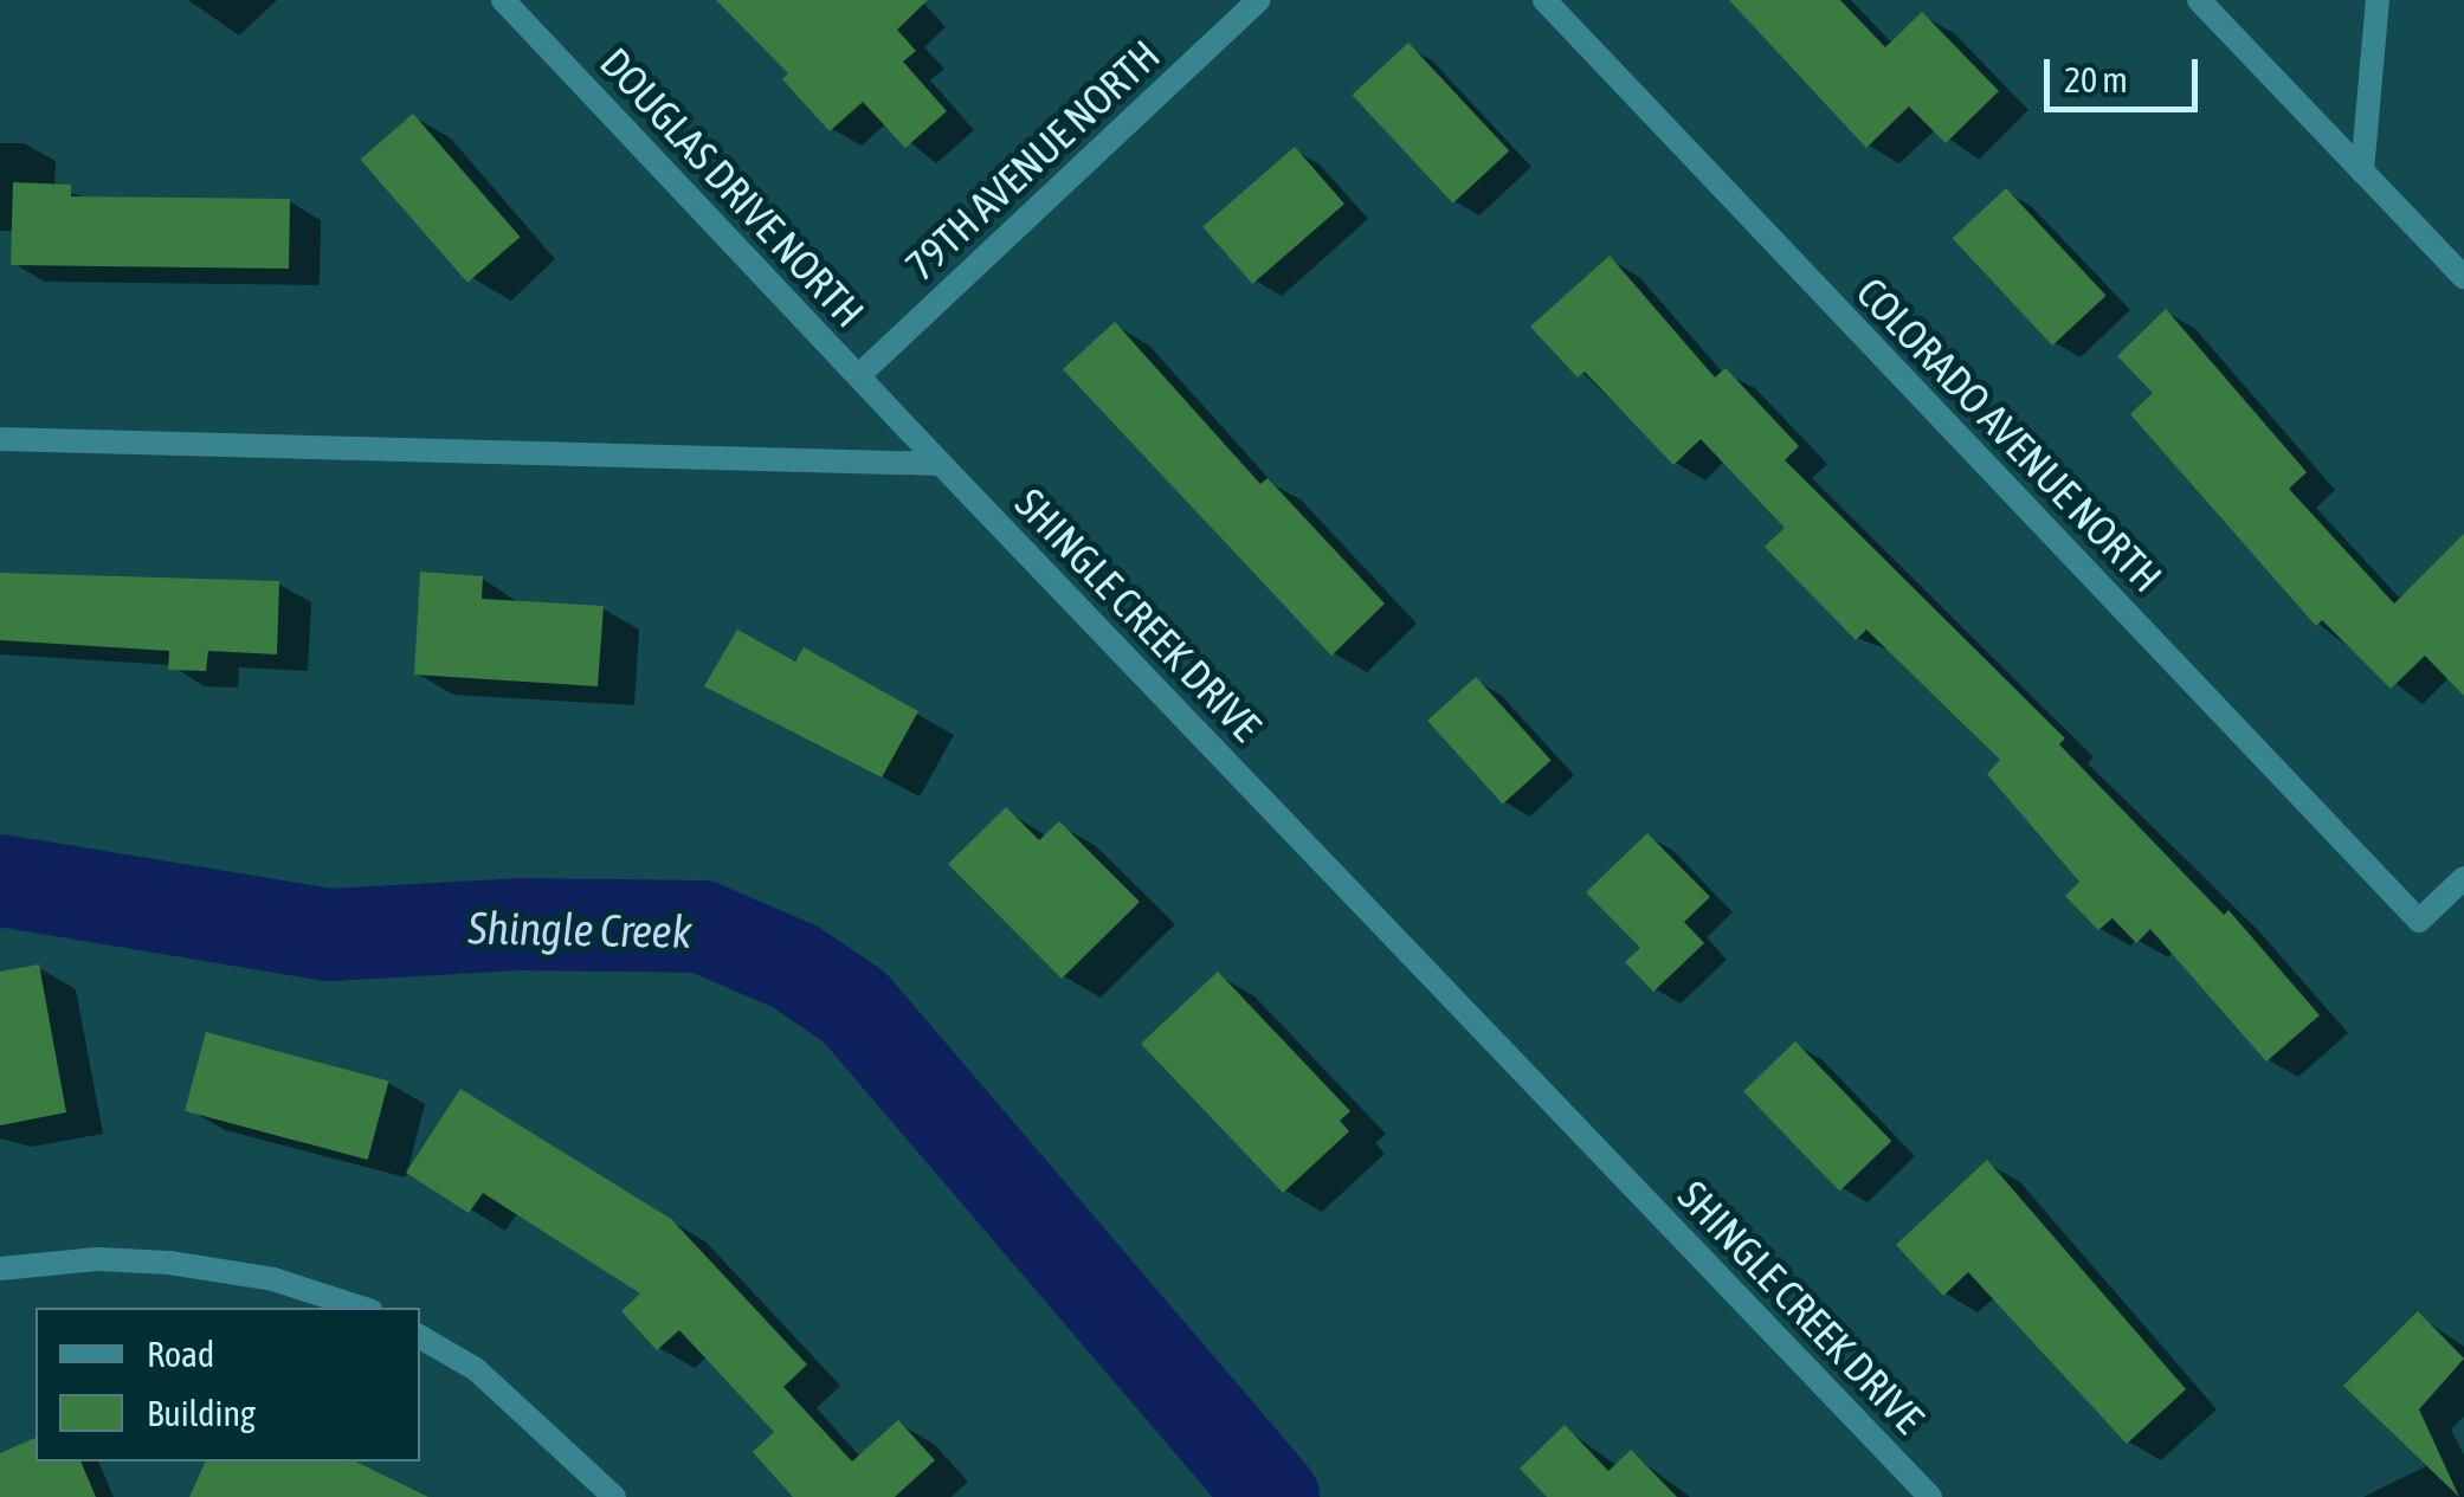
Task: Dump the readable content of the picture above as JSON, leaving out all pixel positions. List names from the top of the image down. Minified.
{"streets":{"street":["79TH AVENUE NORTH","DOUGLAS DRIVE NORTH","COLORADO AVENUE NORTH","SHINGLE CREEK DRIVE"]},"crossings":[["79TH AVENUE NORTH","DOUGLAS DRIVE NORTH"],["DOUGLAS DRIVE NORTH","SHINGLE CREEK DRIVE"]],"water":["Shingle Creek"],"legend":["Road","Building"],"scale_bar":"20 m"}
